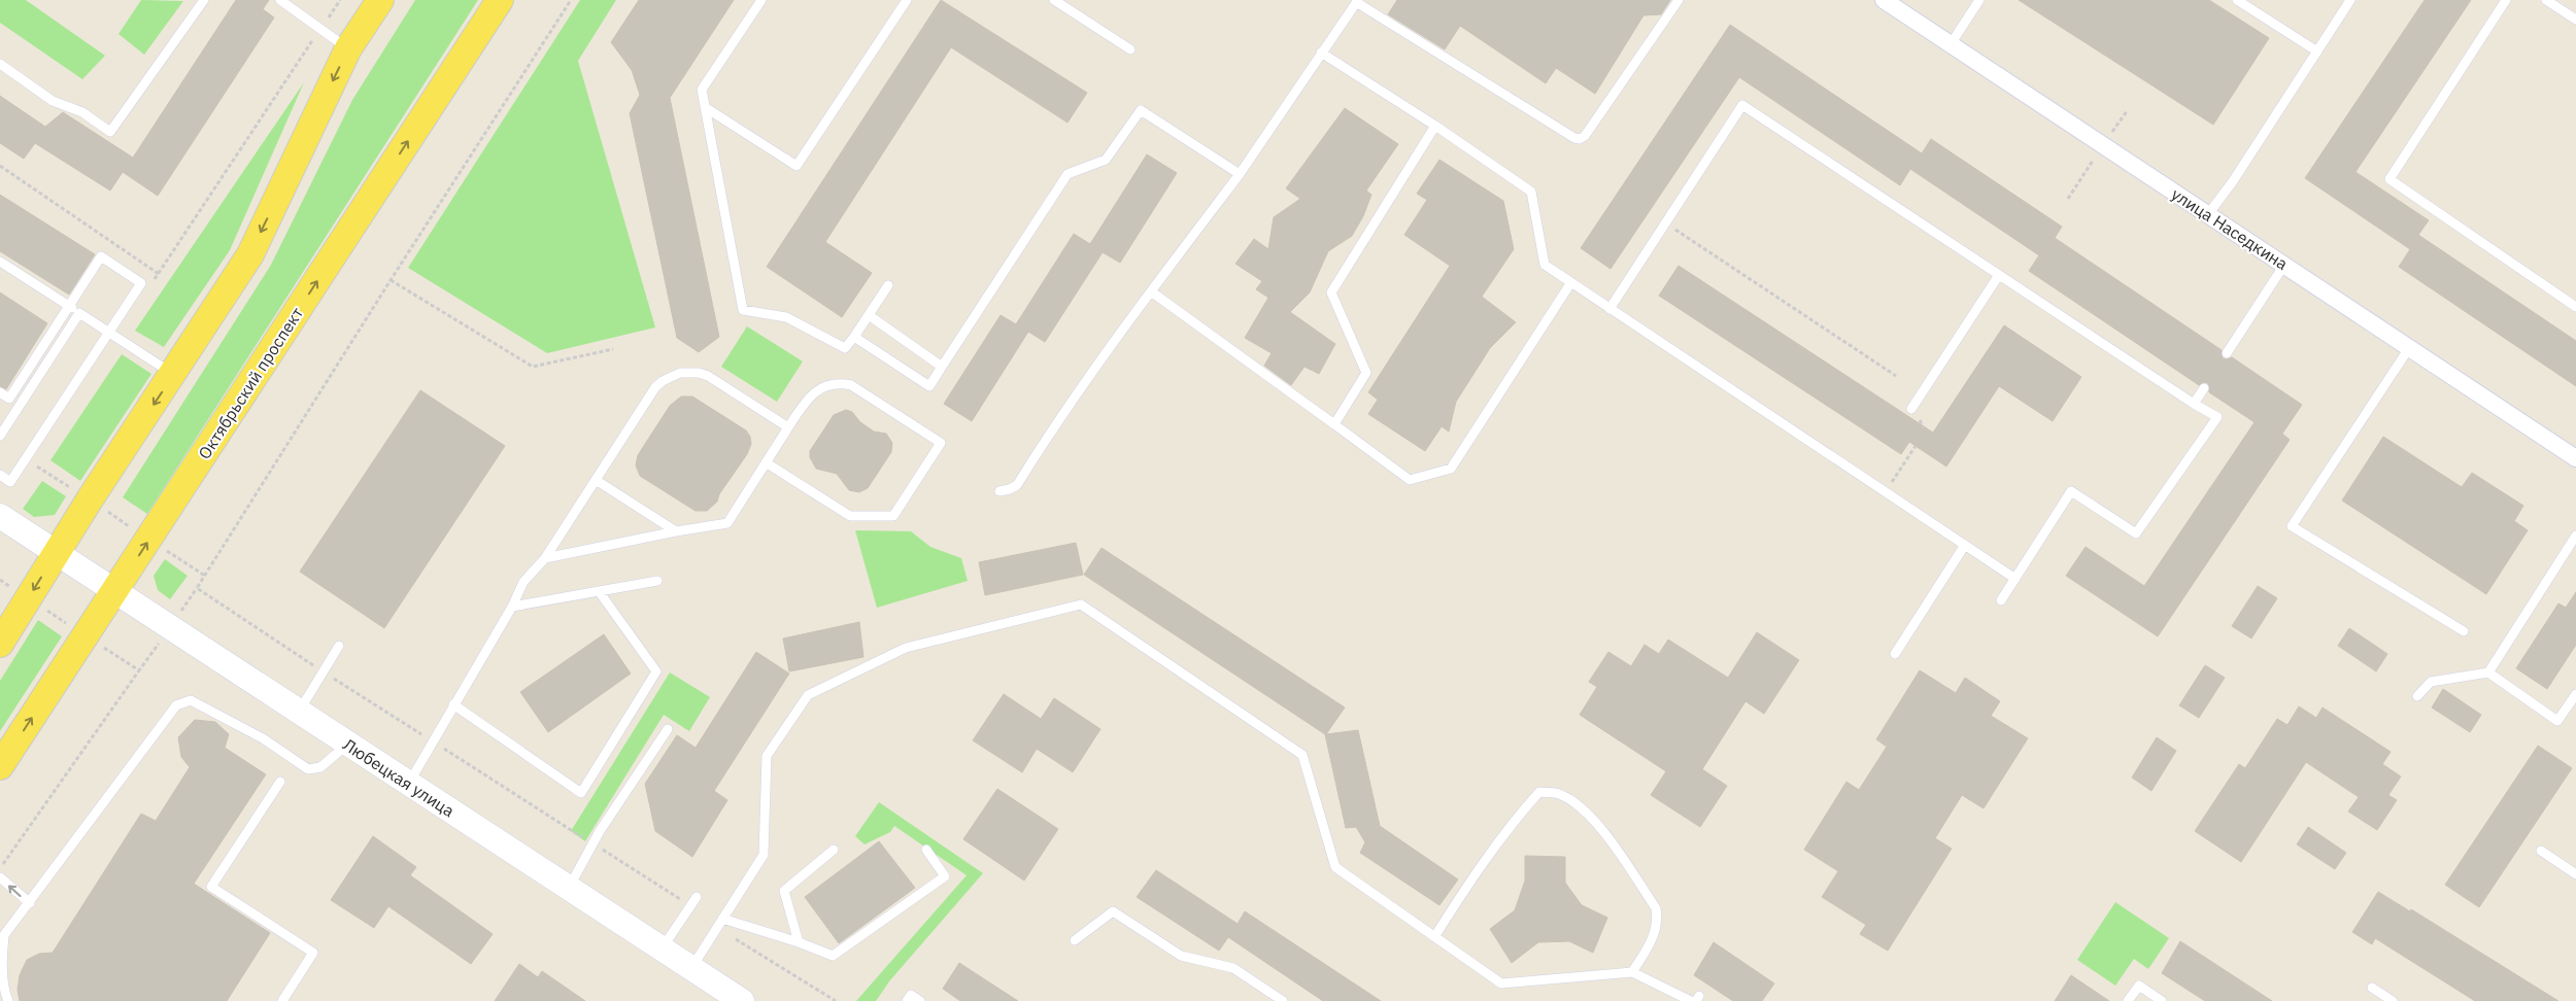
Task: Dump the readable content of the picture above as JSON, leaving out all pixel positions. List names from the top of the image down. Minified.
{"streets":{"main road":["Октябрьский проспект"],"street":["улица Наседкина","Любецкая улица"]},"crossings":[["Октябрьский проспект","Любецкая улица"]]}
